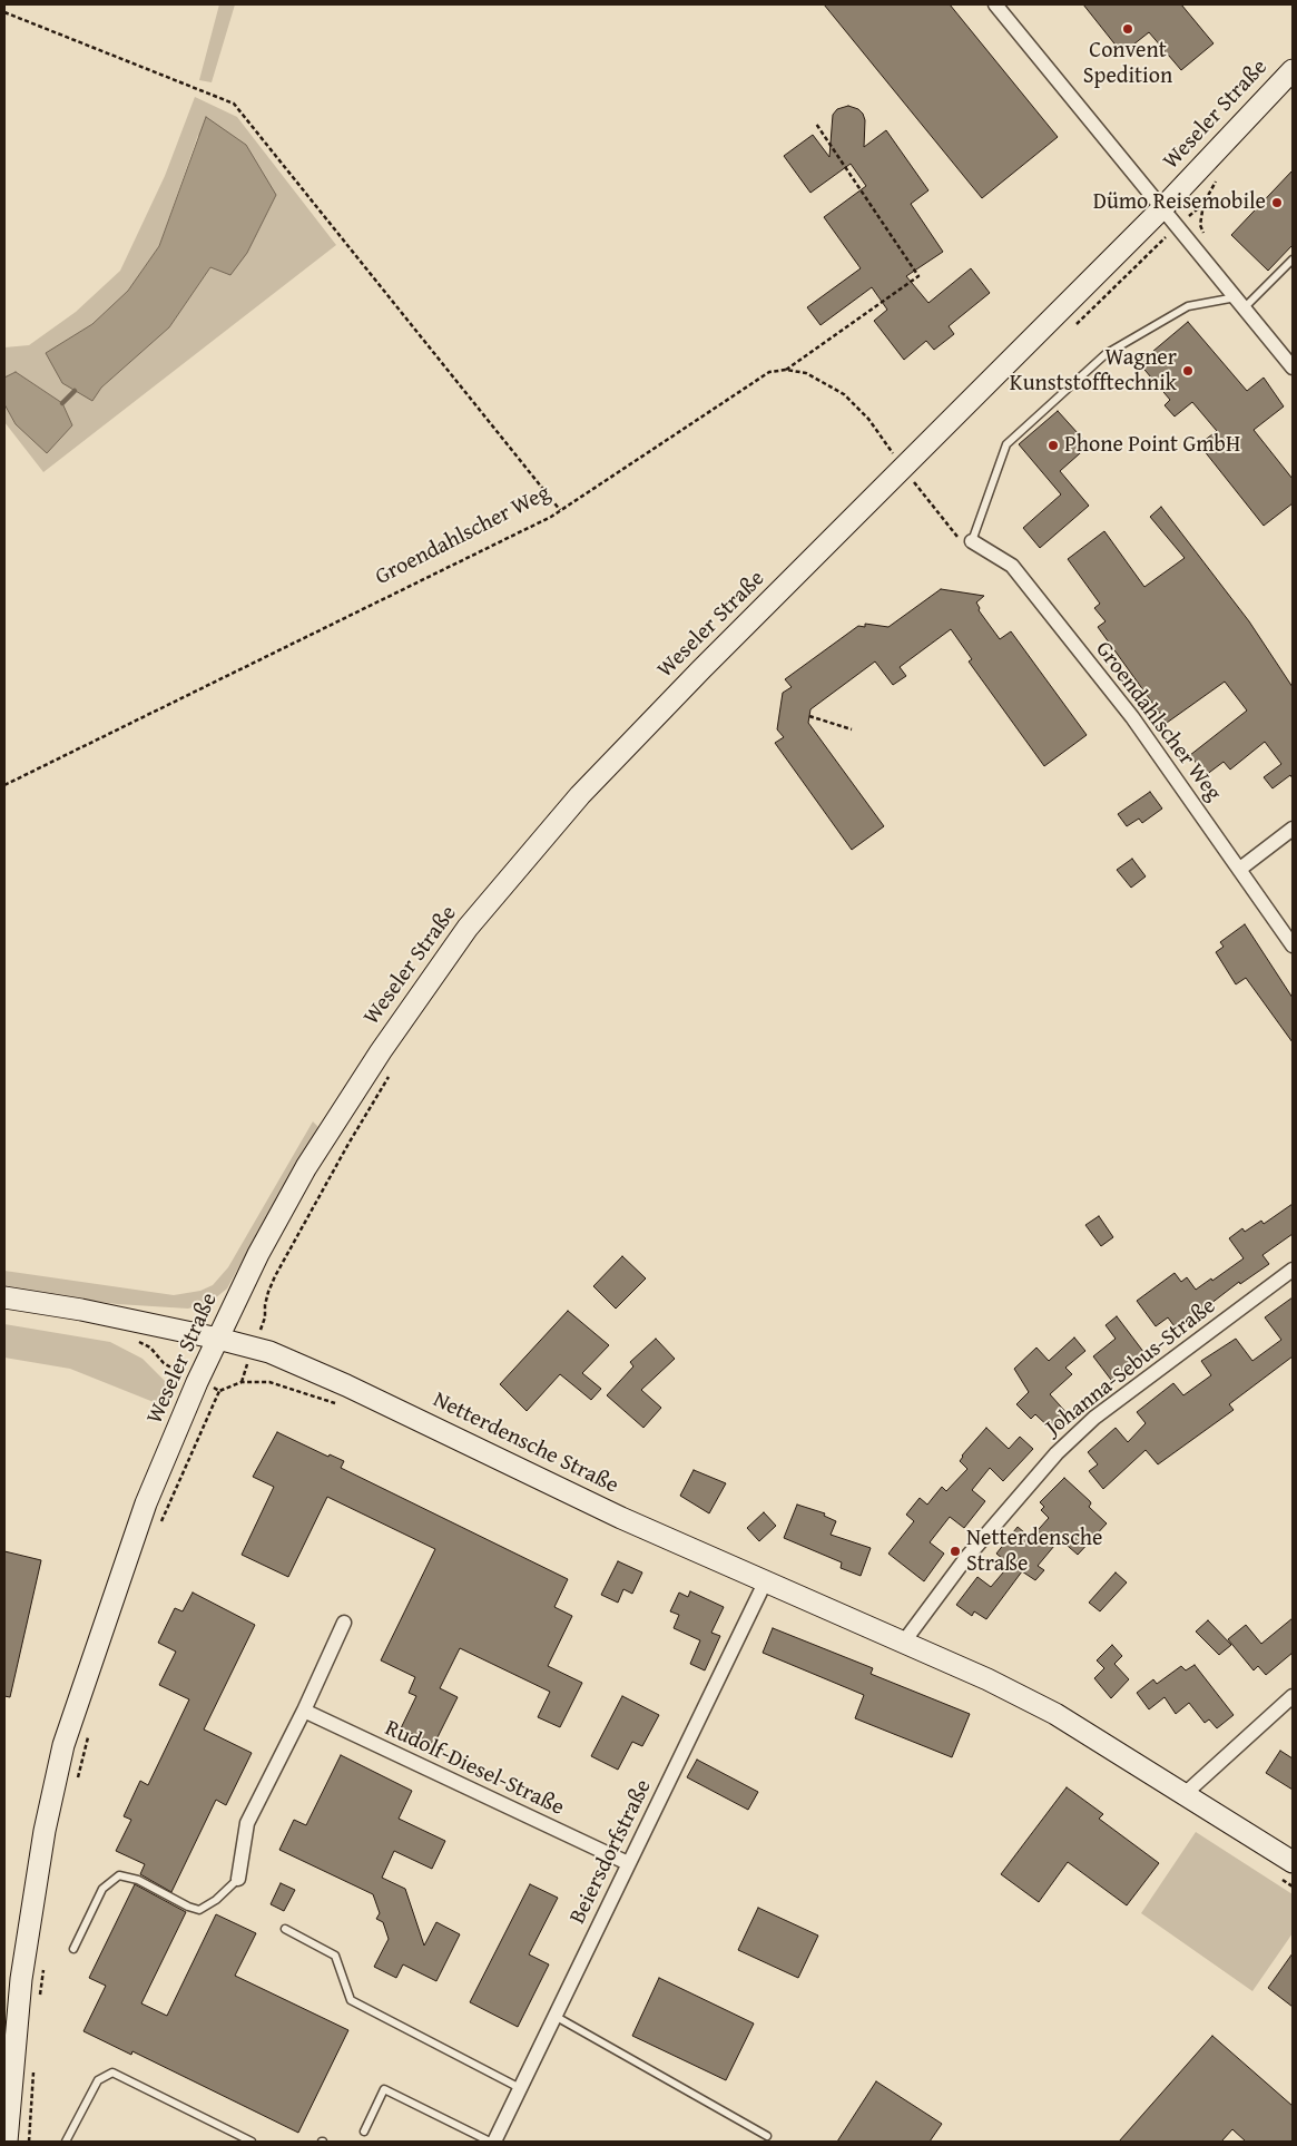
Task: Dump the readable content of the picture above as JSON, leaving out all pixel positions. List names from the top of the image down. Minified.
{"streets":{"main road":["Weseler Straße","Netterdensche Straße"],"street":["Groendahlscher Weg","Johanna-Sebus-Straße","Rudolf-Diesel-Straße","Beiersdorfstraße"]},"crossings":[["Weseler Straße","Netterdensche Straße"],["Johanna-Sebus-Straße","Netterdensche Straße"],["Netterdensche Straße","Beiersdorfstraße"],["Rudolf-Diesel-Straße","Beiersdorfstraße"]],"places":["Convent Spedition","Dümo Reisemobile","Wagner Kunststofftechnik","Phone Point GmbH","Netterdensche Straße"]}
